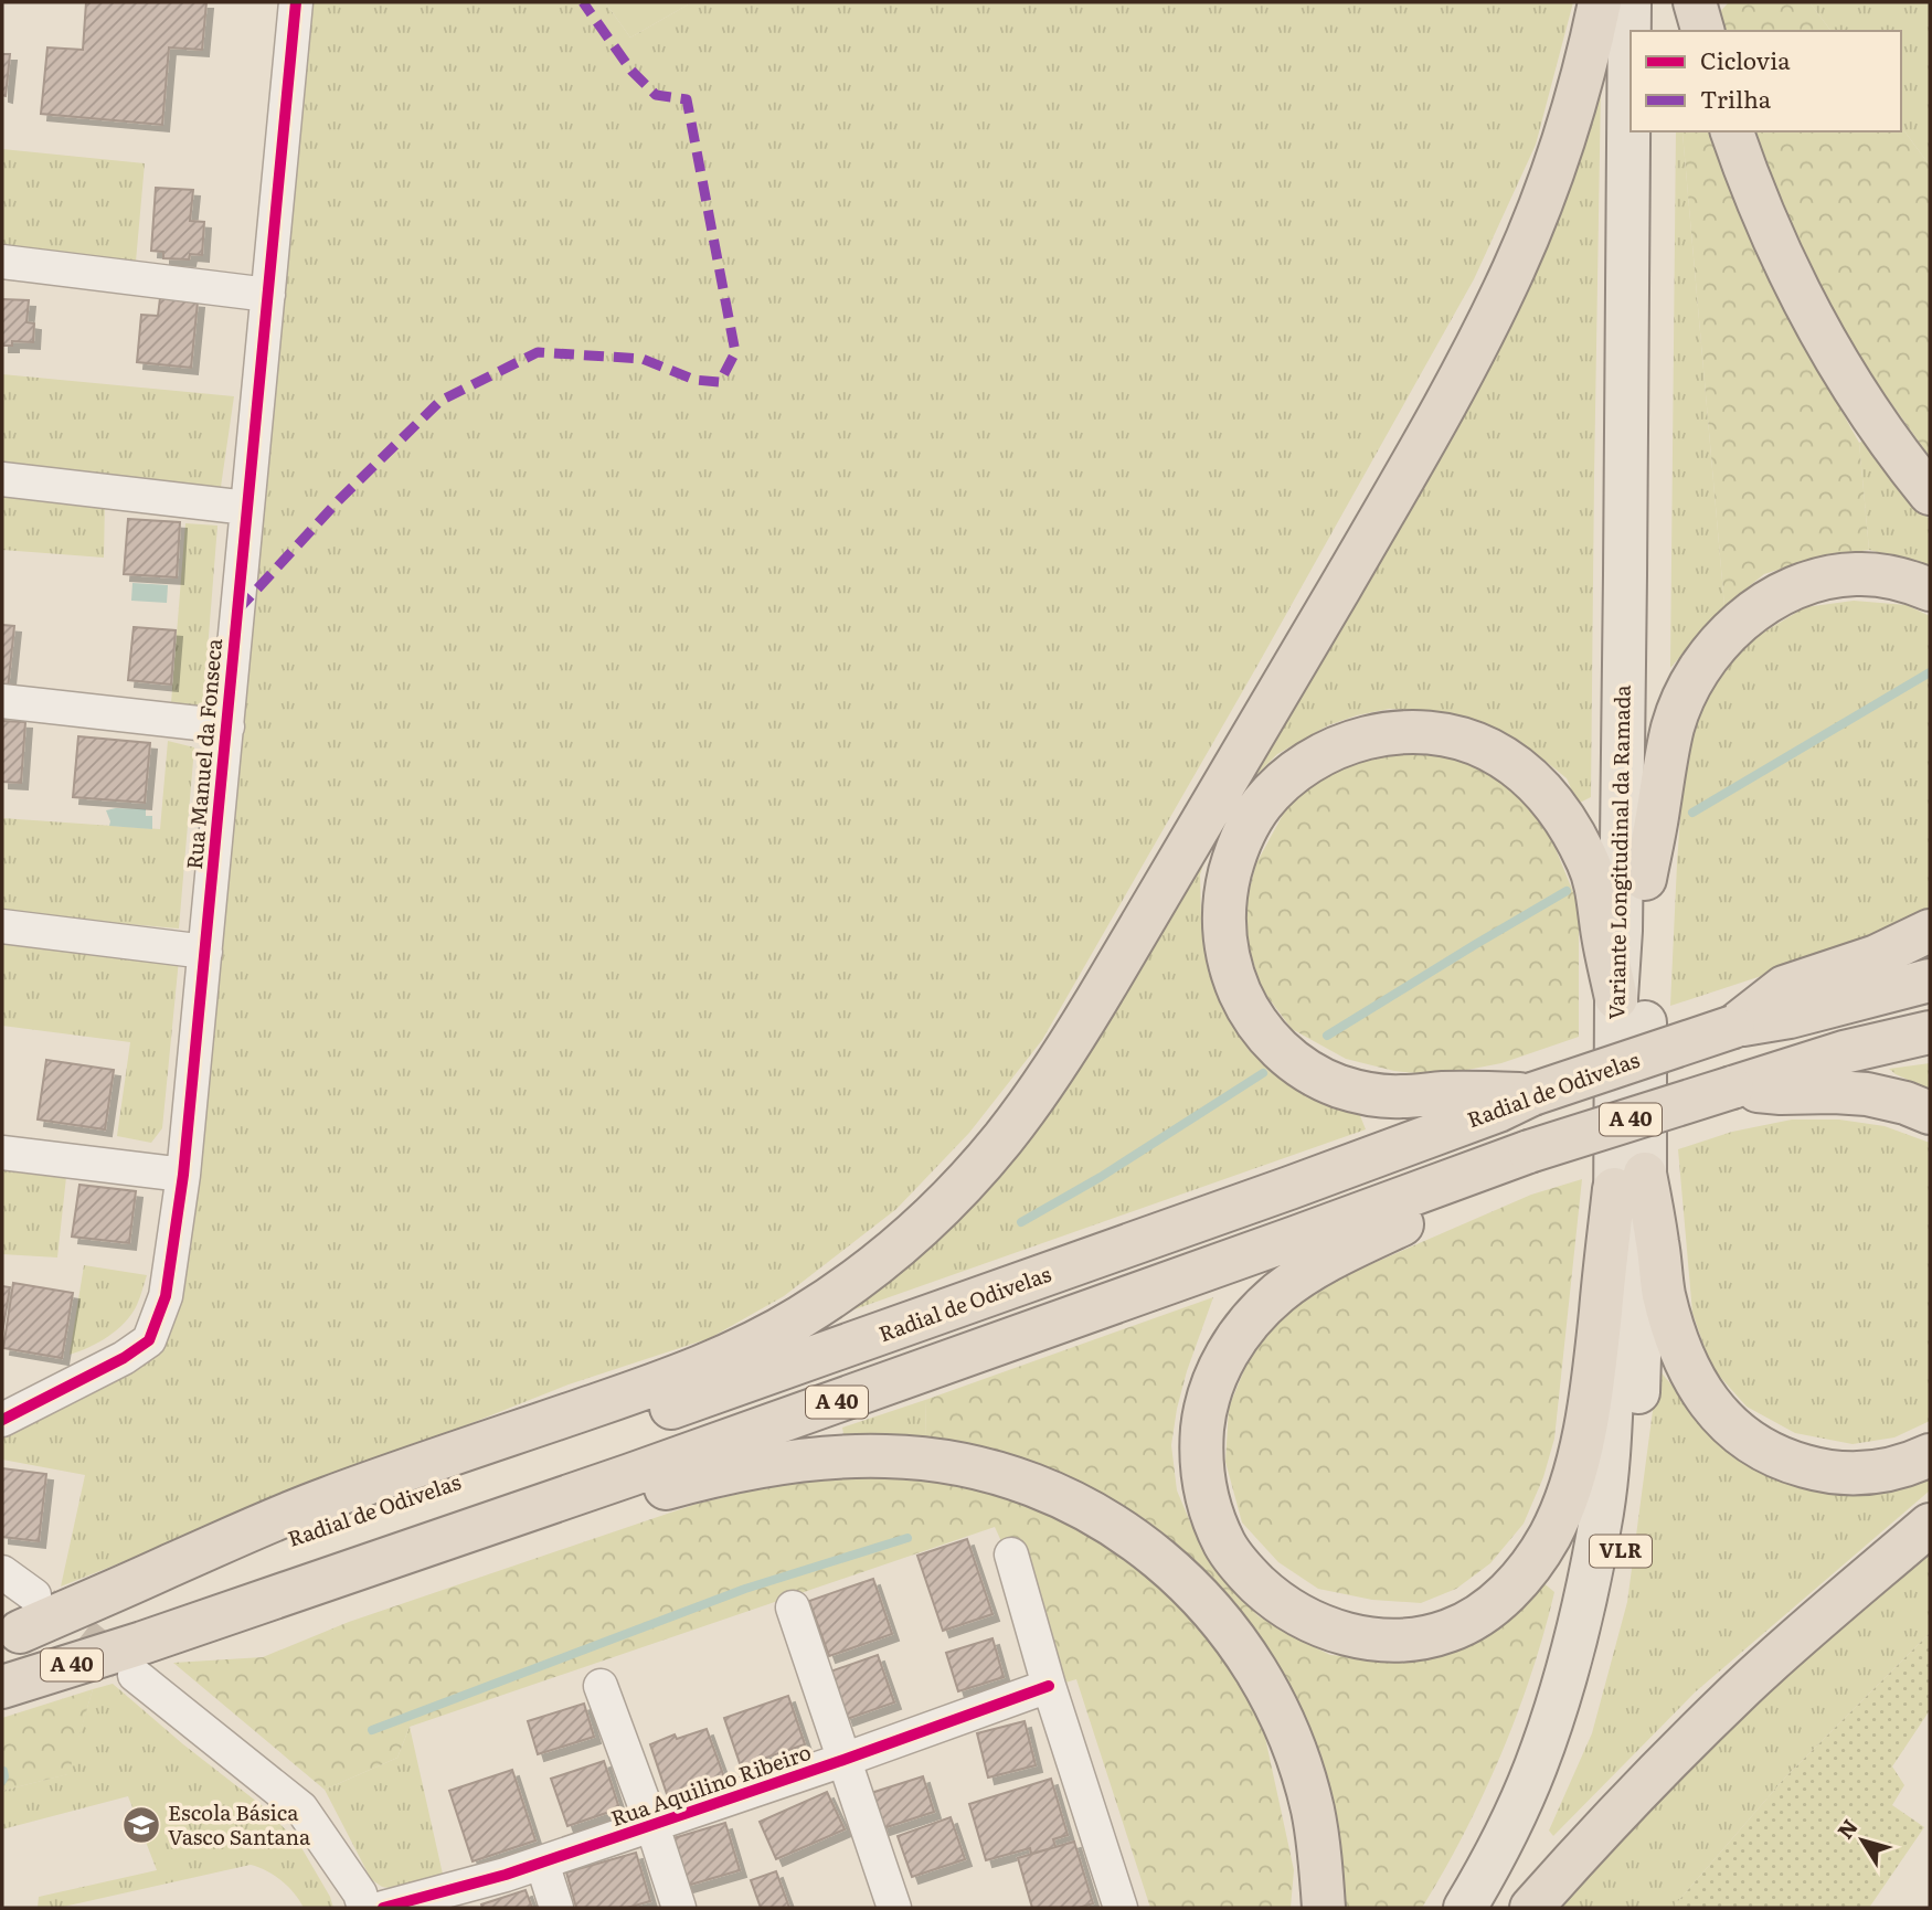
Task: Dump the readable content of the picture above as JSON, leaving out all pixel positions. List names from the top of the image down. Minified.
{"streets":{"highway":["Radial de Odivelas","A 40"],"main road":["Variante Longitudinal da Ramada","VLR"],"street":["Rua Manuel da Fonseca","Rua Aquilino Ribeiro"]},"places":{"school or university":["Escola Básica Vasco Santana"]},"legend":["Ciclovia","Trilha"],"north":"top left"}
